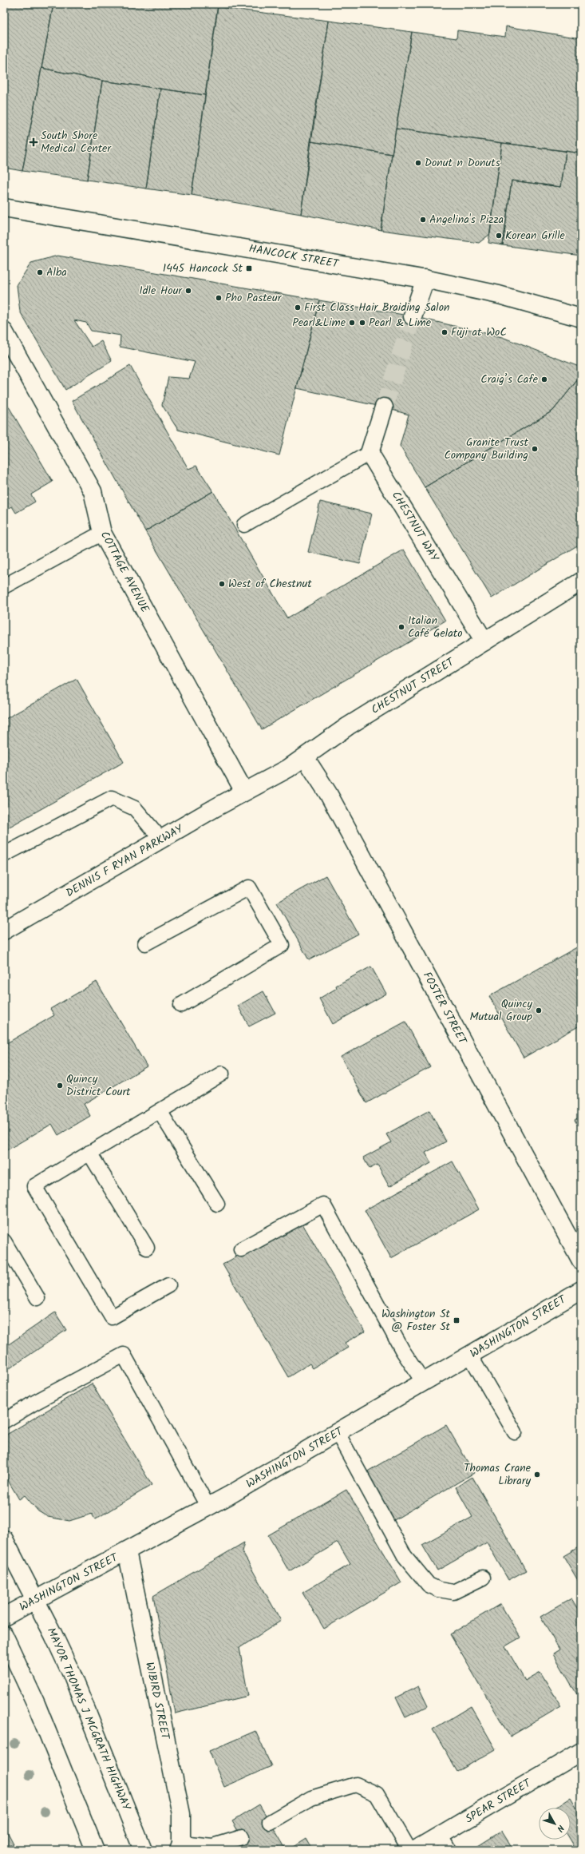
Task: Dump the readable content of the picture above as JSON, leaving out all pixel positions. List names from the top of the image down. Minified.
{"streets":{"street":["HANCOCK STREET","CHESTNUT WAY","COTTAGE AVENUE","CHESTNUT STREET","DENNIS F RYAN PARKWAY","FOSTER STREET","WASHINGTON STREET","WIBIRD STREET","MAYOR THOMAS J MCGRATH HIGHWAY","SPEAR STREET"]},"crossings":[["CHESTNUT WAY","CHESTNUT STREET"],["COTTAGE AVENUE","CHESTNUT STREET"],["COTTAGE AVENUE","DENNIS F RYAN PARKWAY"],["CHESTNUT STREET","DENNIS F RYAN PARKWAY"],["CHESTNUT STREET","FOSTER STREET"],["WASHINGTON STREET","WIBIRD STREET"],["WASHINGTON STREET","MAYOR THOMAS J MCGRATH HIGHWAY"]],"places":{"health":["South Shore Medical Center"],"other":["Donut n Donuts","Angelina's Pizza","Korean Grille","Alba","Idle Hour","Pho Pasteur","First Class Hair Braiding Salon","Pearl&Lime","Pearl & Lime","Fuji at WoC","Craig’s Cafe","Granite Trust Company Building","West of Chestnut","Italian Café Gelato","Quincy Mutual Group","Quincy District Court","Thomas Crane Library"],"transit":["1445 Hancock St","Washington St @ Foster St"]},"north":"bottom right"}
